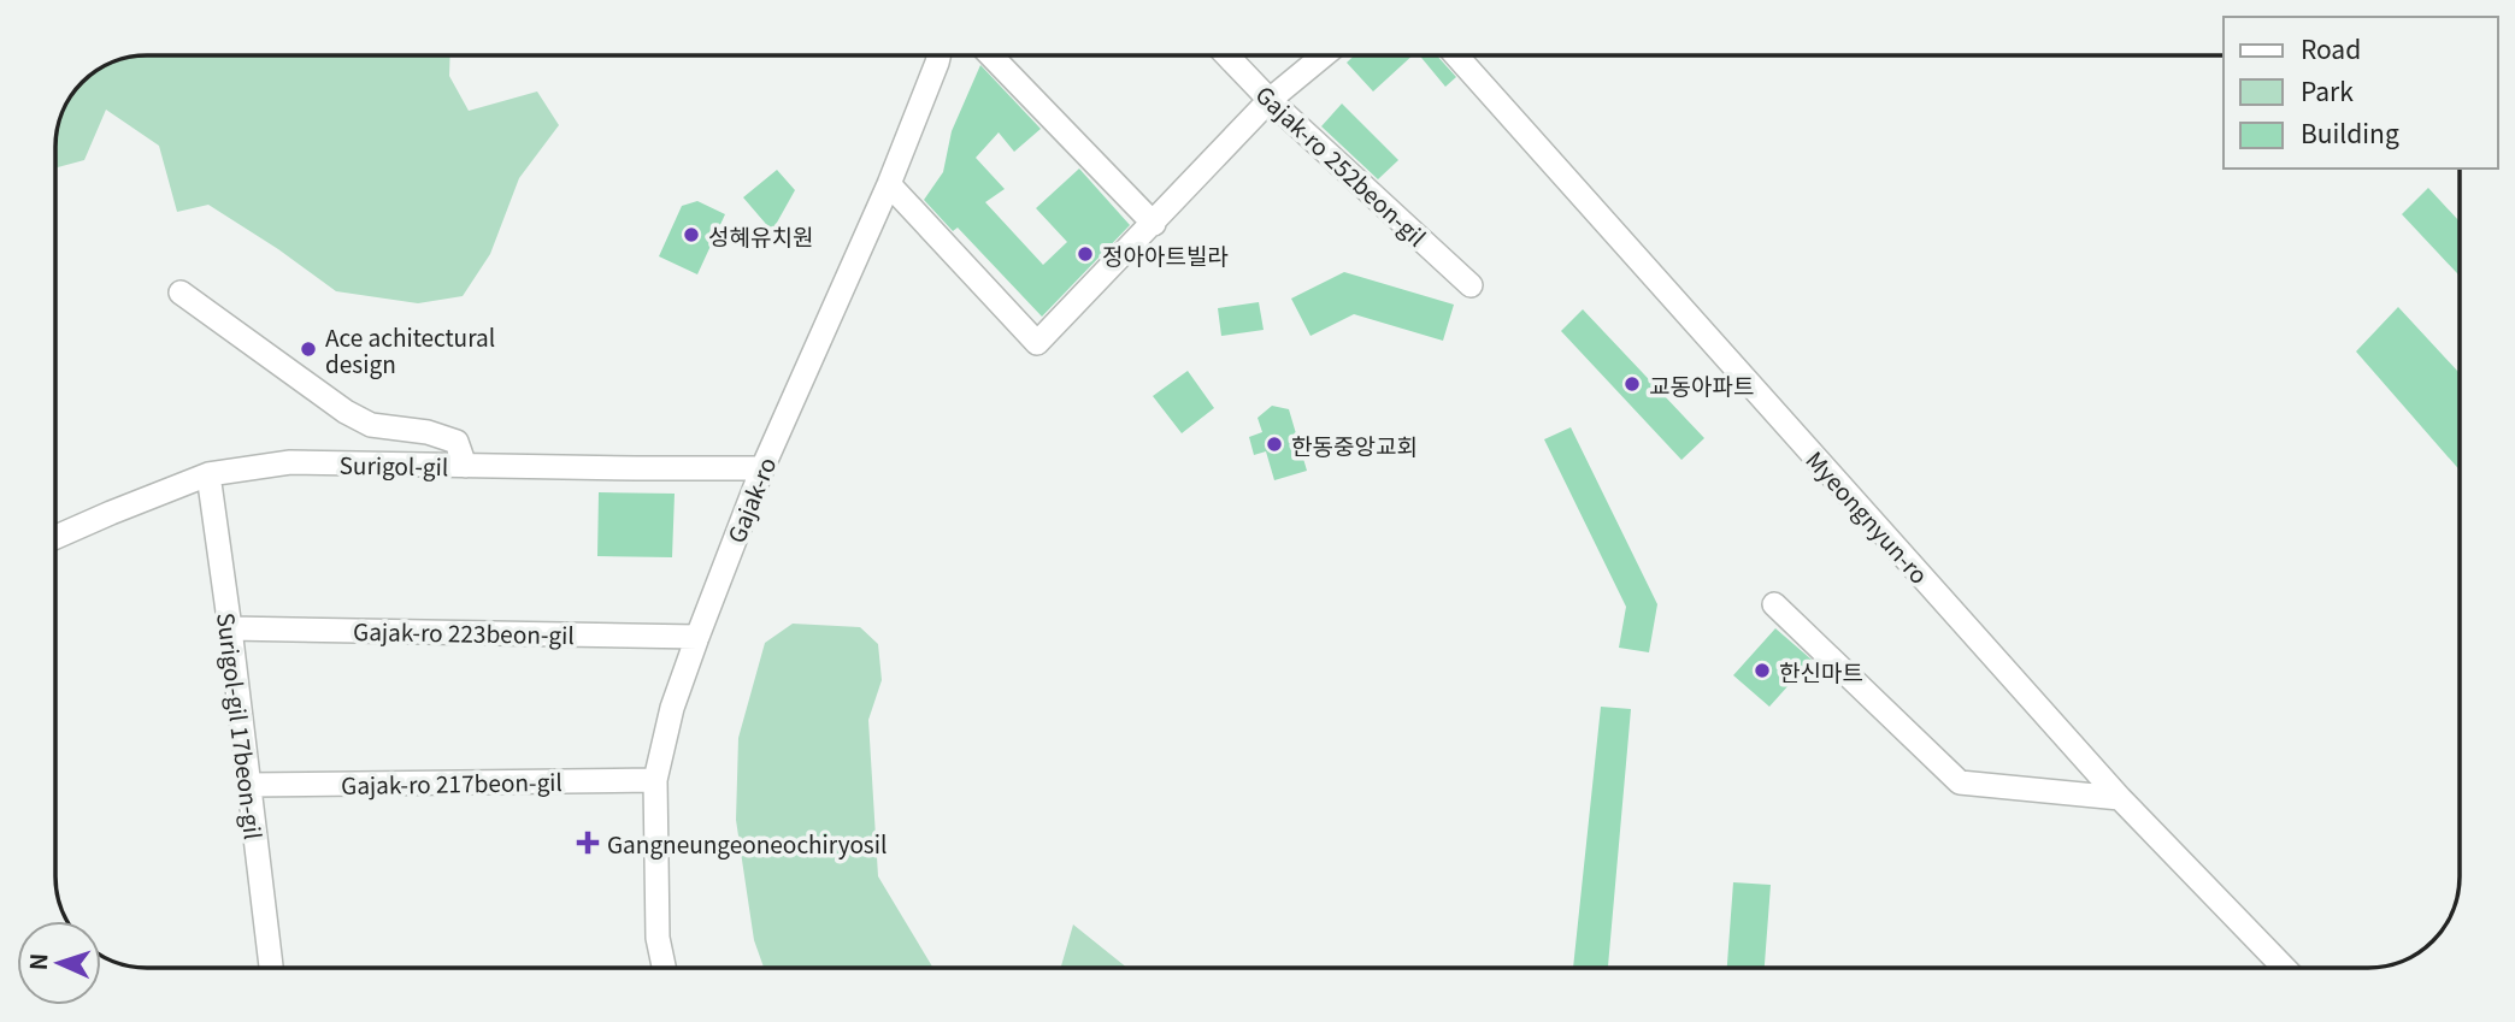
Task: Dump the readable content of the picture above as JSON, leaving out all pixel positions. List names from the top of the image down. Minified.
{"streets":{"street":["Gajak-ro 252beon-gil","Surigol-gil","Gajak-ro","Myeongnyun-ro","Gajak-ro 223beon-gil","Surigol-gil 17beon-gil","Gajak-ro 217beon-gil"]},"crossings":[["Surigol-gil","Gajak-ro"],["Surigol-gil","Surigol-gil 17beon-gil"],["Gajak-ro","Gajak-ro 223beon-gil"],["Gajak-ro","Gajak-ro 217beon-gil"],["Gajak-ro 223beon-gil","Surigol-gil 17beon-gil"],["Surigol-gil 17beon-gil","Gajak-ro 217beon-gil"]],"places":{"other":["성혜유치원","정아아트빌라","Ace achitectural design","교동아파트","한동중앙교회","한신마트"],"health":["Gangneungeoneochiryosil"]},"legend":["Road","Park","Building"],"north":"left"}
